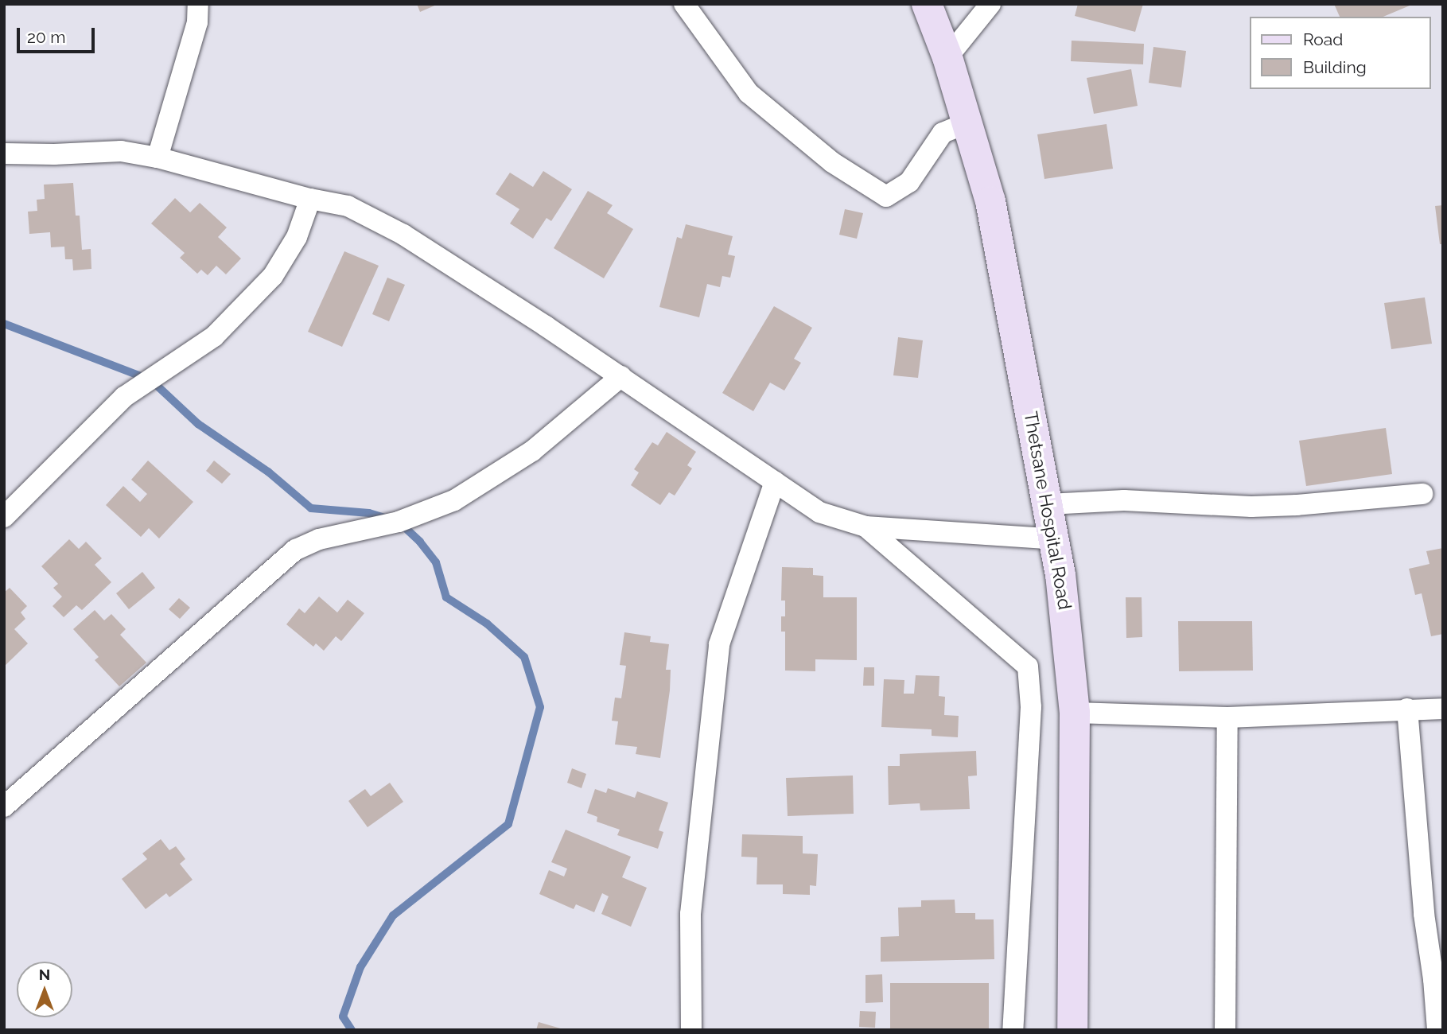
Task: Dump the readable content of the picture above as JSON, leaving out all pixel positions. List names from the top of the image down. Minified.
{"streets":{"main road":["Thetsane Hospital Road"]},"legend":["Road","Building"],"scale_bar":"20 m","north":"top"}
